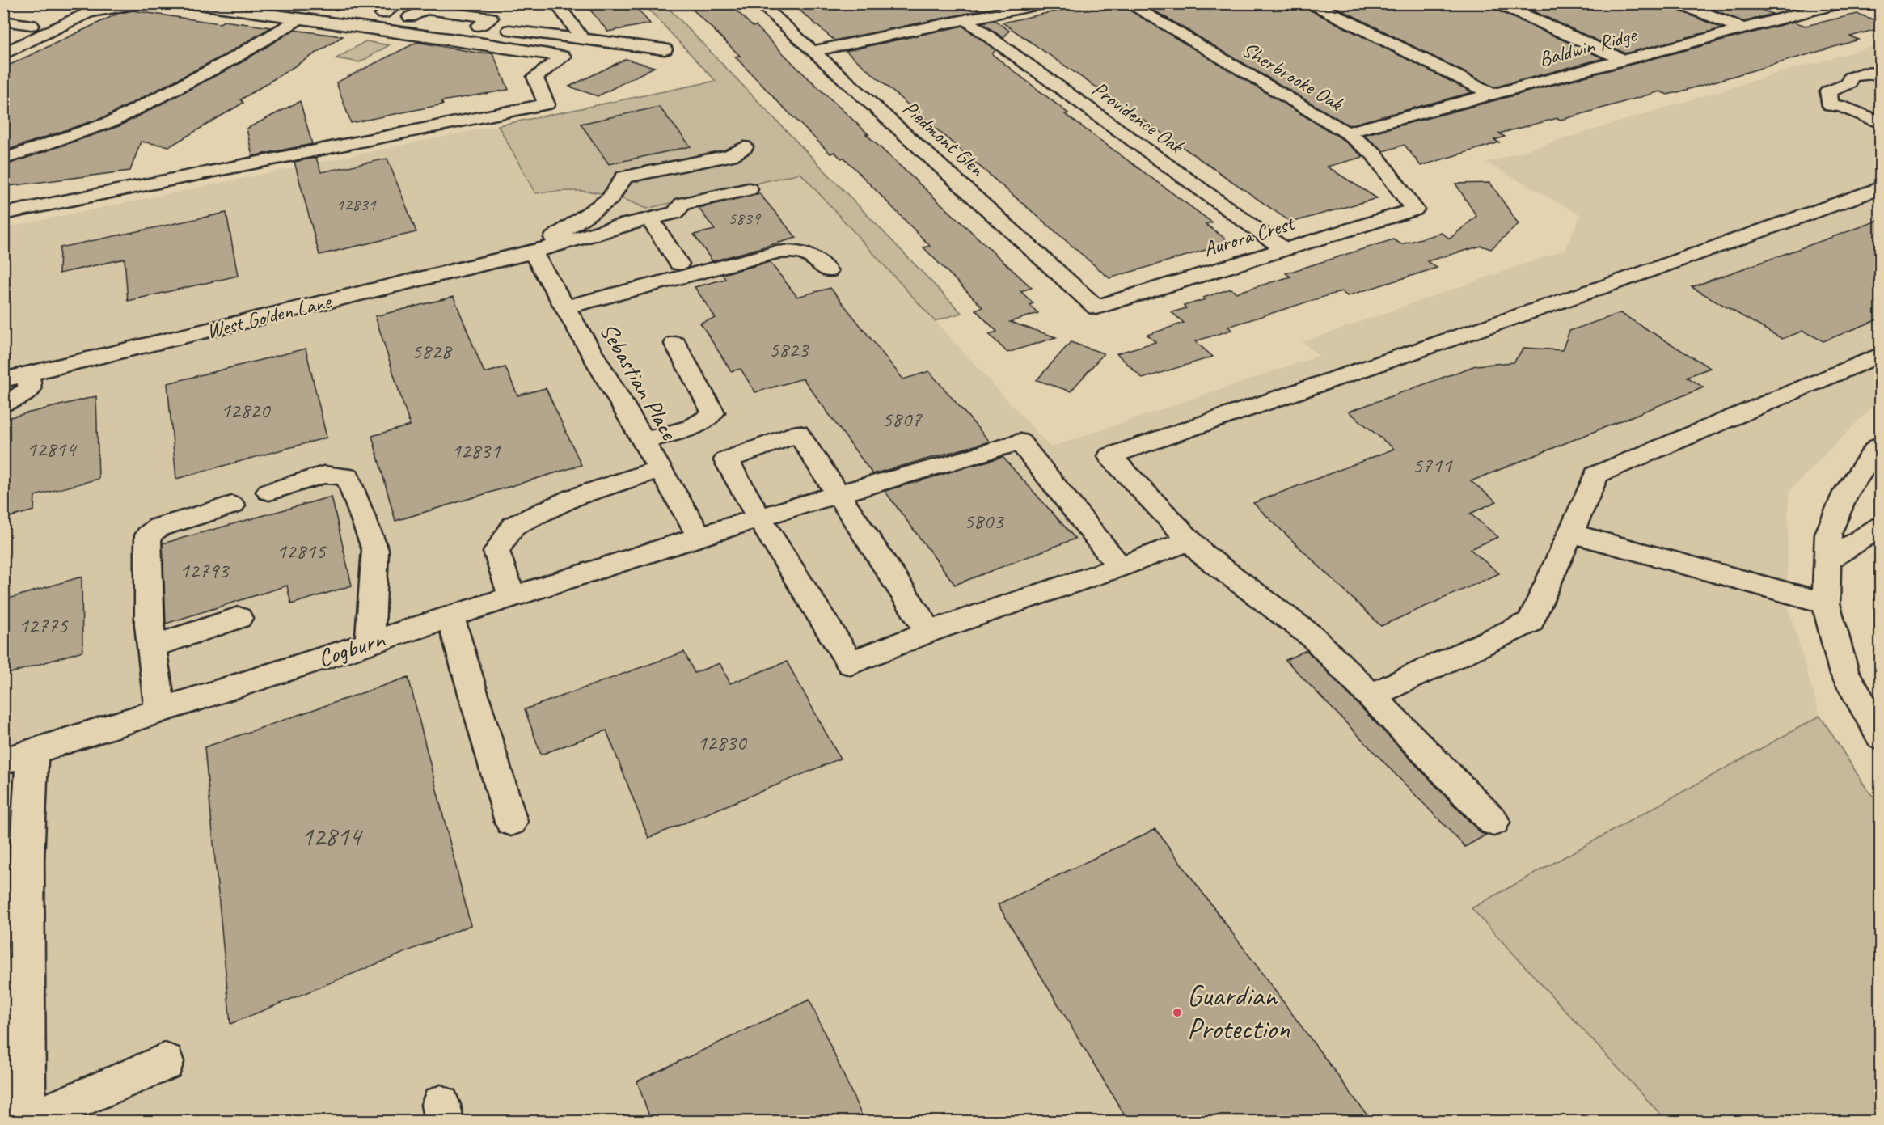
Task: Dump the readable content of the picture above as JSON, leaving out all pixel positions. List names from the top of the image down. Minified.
{"streets":{"street":["Baldwin Ridge","Sherbrooke Oak","Providence Oak","Piedmont Glen","Aurora Crest","West Golden Lane","Sebastian Place","Cogburn"]},"crossings":[["Baldwin Ridge","Sherbrooke Oak"],["Sherbrooke Oak","Aurora Crest"],["Providence Oak","Aurora Crest"],["Piedmont Glen","Aurora Crest"],["West Golden Lane","Sebastian Place"],["Sebastian Place","Cogburn"]],"places":["Guardian Protection"],"house_numbers":["12831","5839","5823","5828","12820","5807","12814","12831","5711","5803","12815","12793","12775","12830","12814"]}
